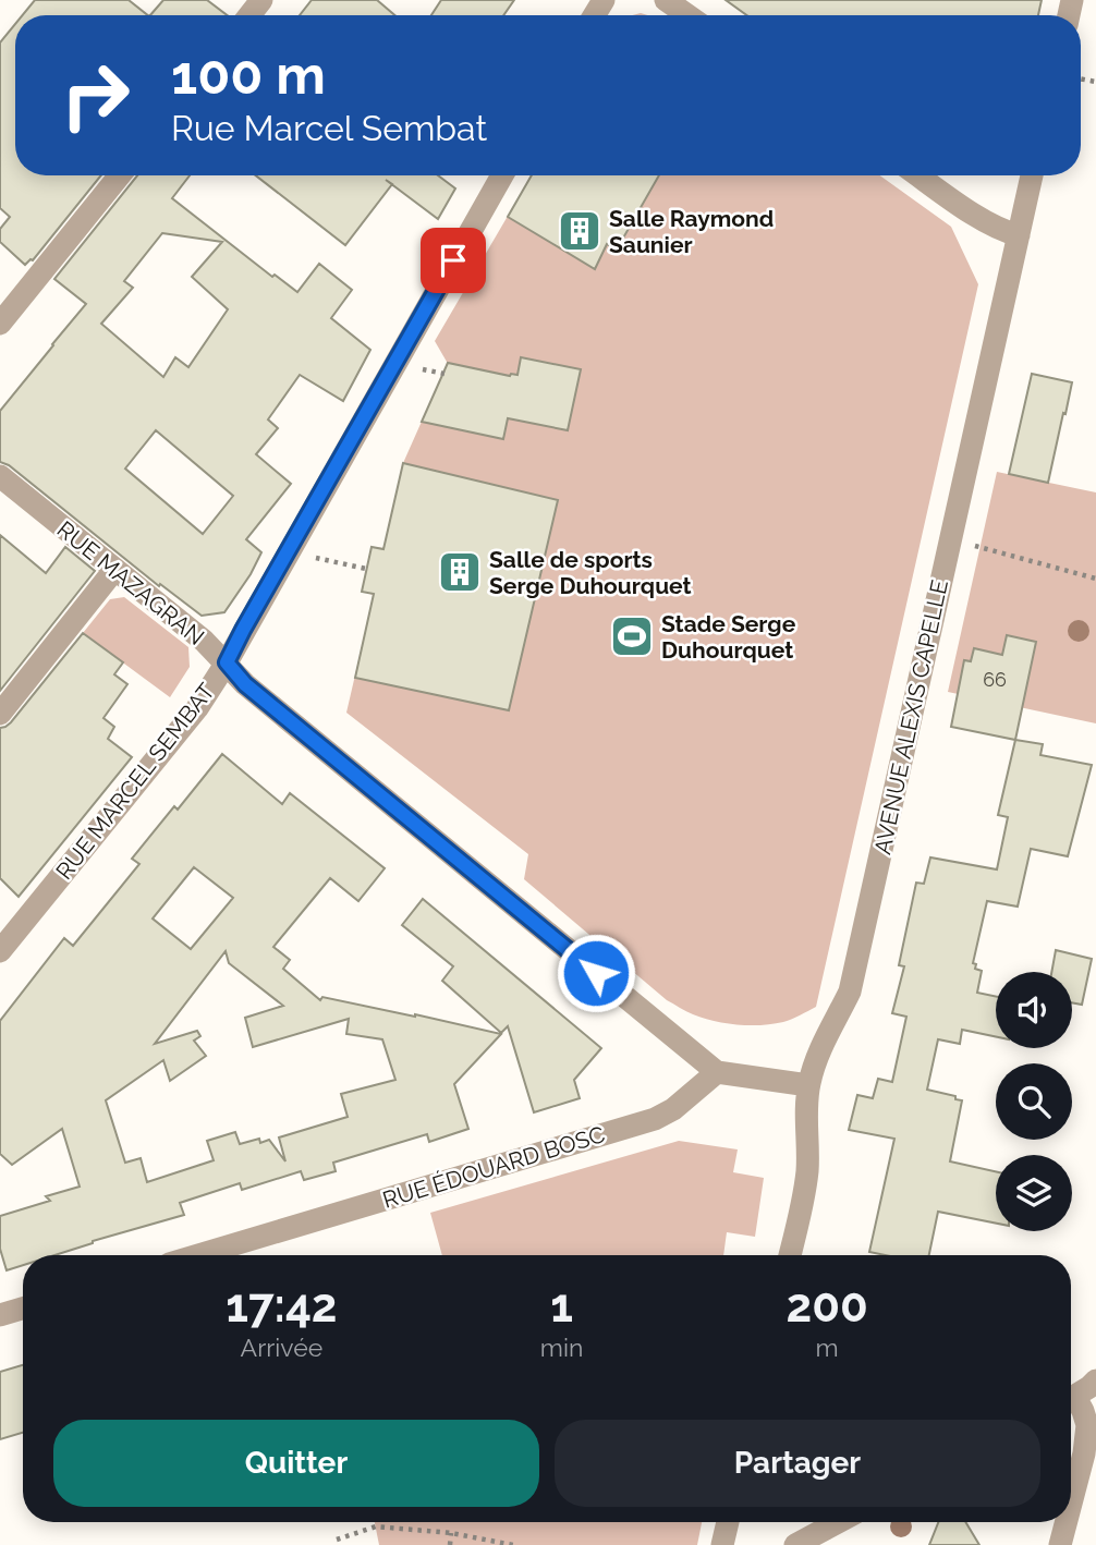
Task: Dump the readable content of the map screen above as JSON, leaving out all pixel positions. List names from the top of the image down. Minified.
{"streets":{"street":["RUE MAZAGRAN","AVENUE ALEXIS CAPELLE","RUE MARCEL SEMBAT","RUE ÉDOUARD BOSC"]},"crossings":[["RUE MAZAGRAN","RUE MARCEL SEMBAT"],["RUE MAZAGRAN","RUE ÉDOUARD BOSC"]],"places":{"building":["Salle Raymond Saunier","Salle de sports Serge Duhourquet"],"sports":["Stade Serge Duhourquet"]},"house_numbers":["66"],"page":{"turn":["100 m","Rue Marcel Sembat"],"eta":["17:42","Arrivée","1","min","200","m"],"buttons":["Quitter","Partager"]}}
